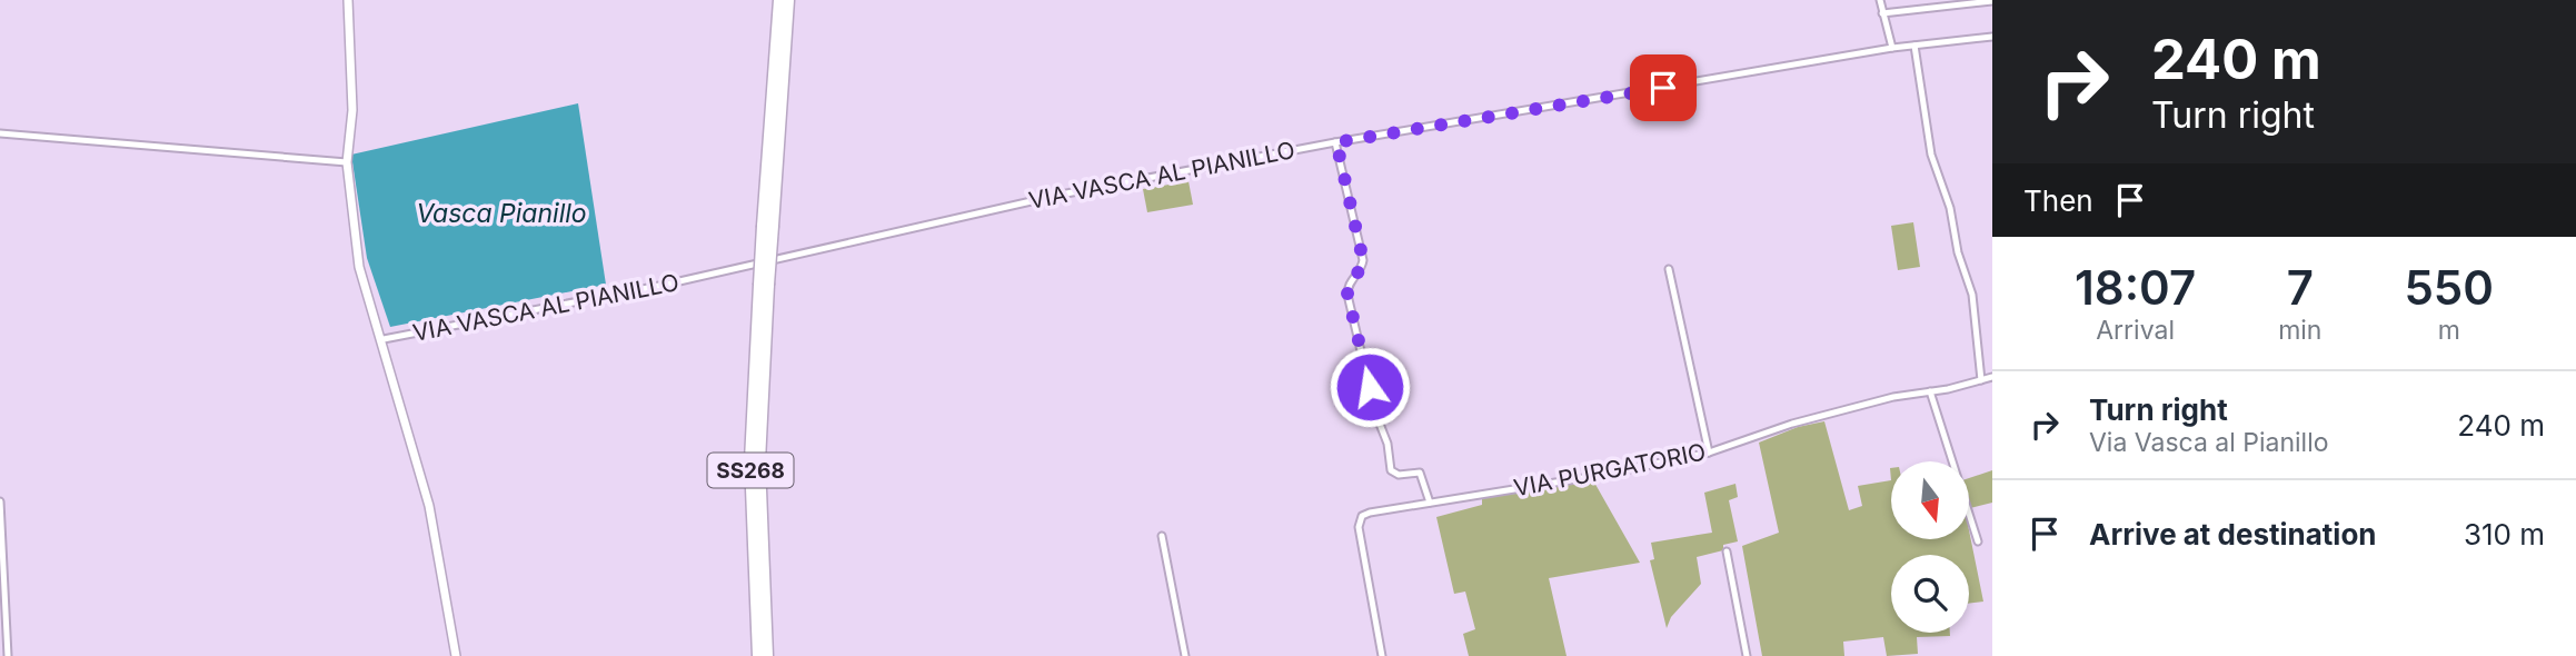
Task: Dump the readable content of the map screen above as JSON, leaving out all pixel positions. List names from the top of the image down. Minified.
{"streets":{"highway":["SS268"],"street":["VIA VASCA AL PIANILLO","VIA PURGATORIO"]},"water":["Vasca Pianillo"],"north":"bottom","page":{"turn":["240 m","Turn right"],"then":"Then","eta":["18:07","Arrival","7","min","550","m"],"list":[{"name":"Turn right","note":"Via Vasca al Pianillo","value":"240 m"},{"name":"Arrive at destination","value":"310 m"}]}}
